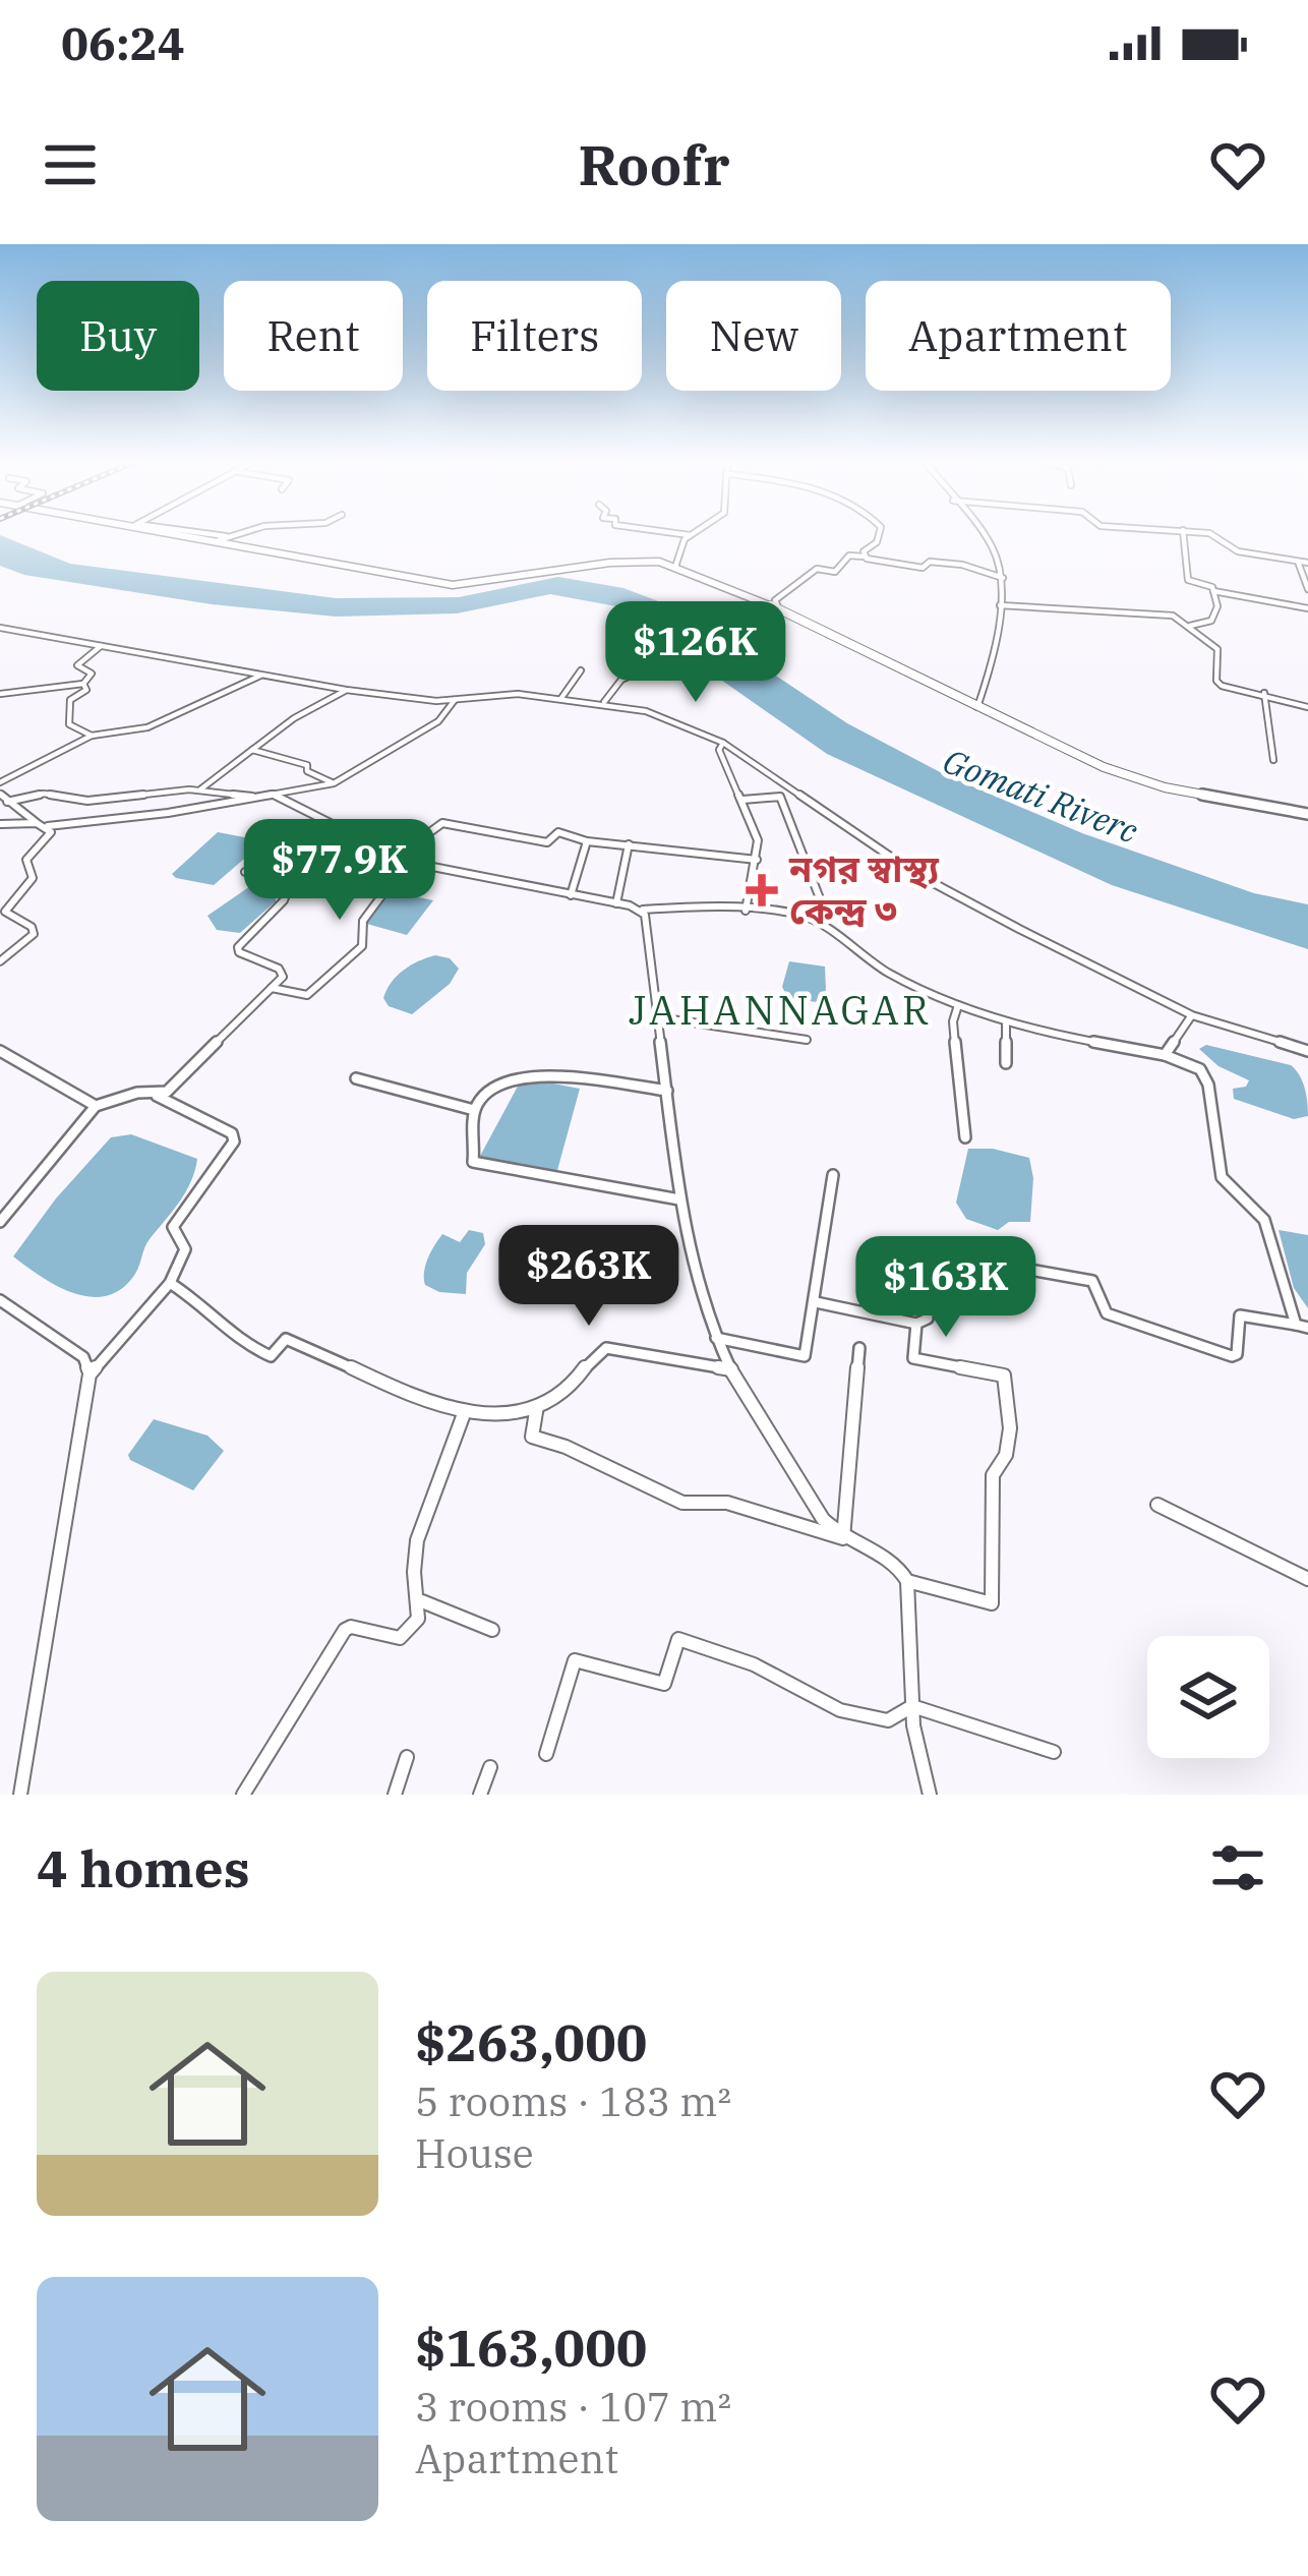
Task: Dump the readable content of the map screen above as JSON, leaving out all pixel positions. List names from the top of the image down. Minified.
{"districts":["JAHANNAGAR"],"water":["Gomati Riverc"],"places":{"health":["নগর স্বাস্থ্য কেন্দ্র ৩"]},"page":{"status":"06:24","header":"Roofr","chip":["Buy","Rent","Filters","New","Apartment"],"price":["$126K","$77.9K","$263K","$163K"],"heading":"4 homes","list":[{"name":"$263,000","note":"5 rooms · 183 m² · House"},{"name":"$163,000","note":"3 rooms · 107 m² · Apartment"}]}}
